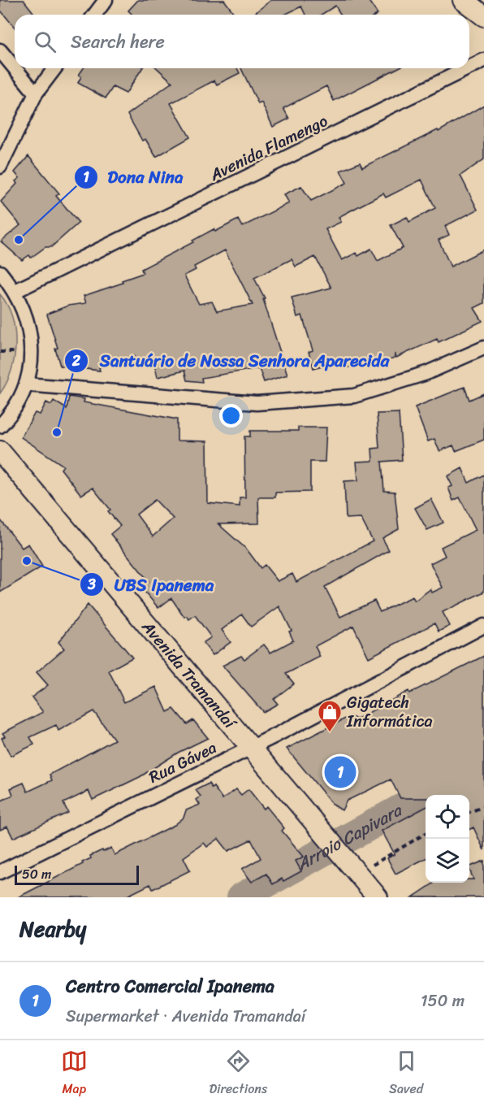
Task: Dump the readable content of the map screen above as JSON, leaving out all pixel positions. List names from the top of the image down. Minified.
{"streets":{"main road":["Avenida Tramandaí"],"street":["Avenida Flamengo","Rua Gávea"]},"crossings":[["Avenida Tramandaí","Rua Gávea"]],"water":["Arroio Capivara"],"places":{"other":["Dona Nina","Santuário de Nossa Senhora Aparecida","UBS Ipanema"],"shop":["Gigatech Informática"]},"scale_bar":"50 m","page":{"search":"Search here","pins":"1","scale":"50 m","heading":"Nearby","list":[{"mark":"1","name":"Centro Comercial Ipanema","note":"Supermarket · Avenida Tramandaí","value":"150 m"}],"nav":["Map","Directions","Saved"]}}
